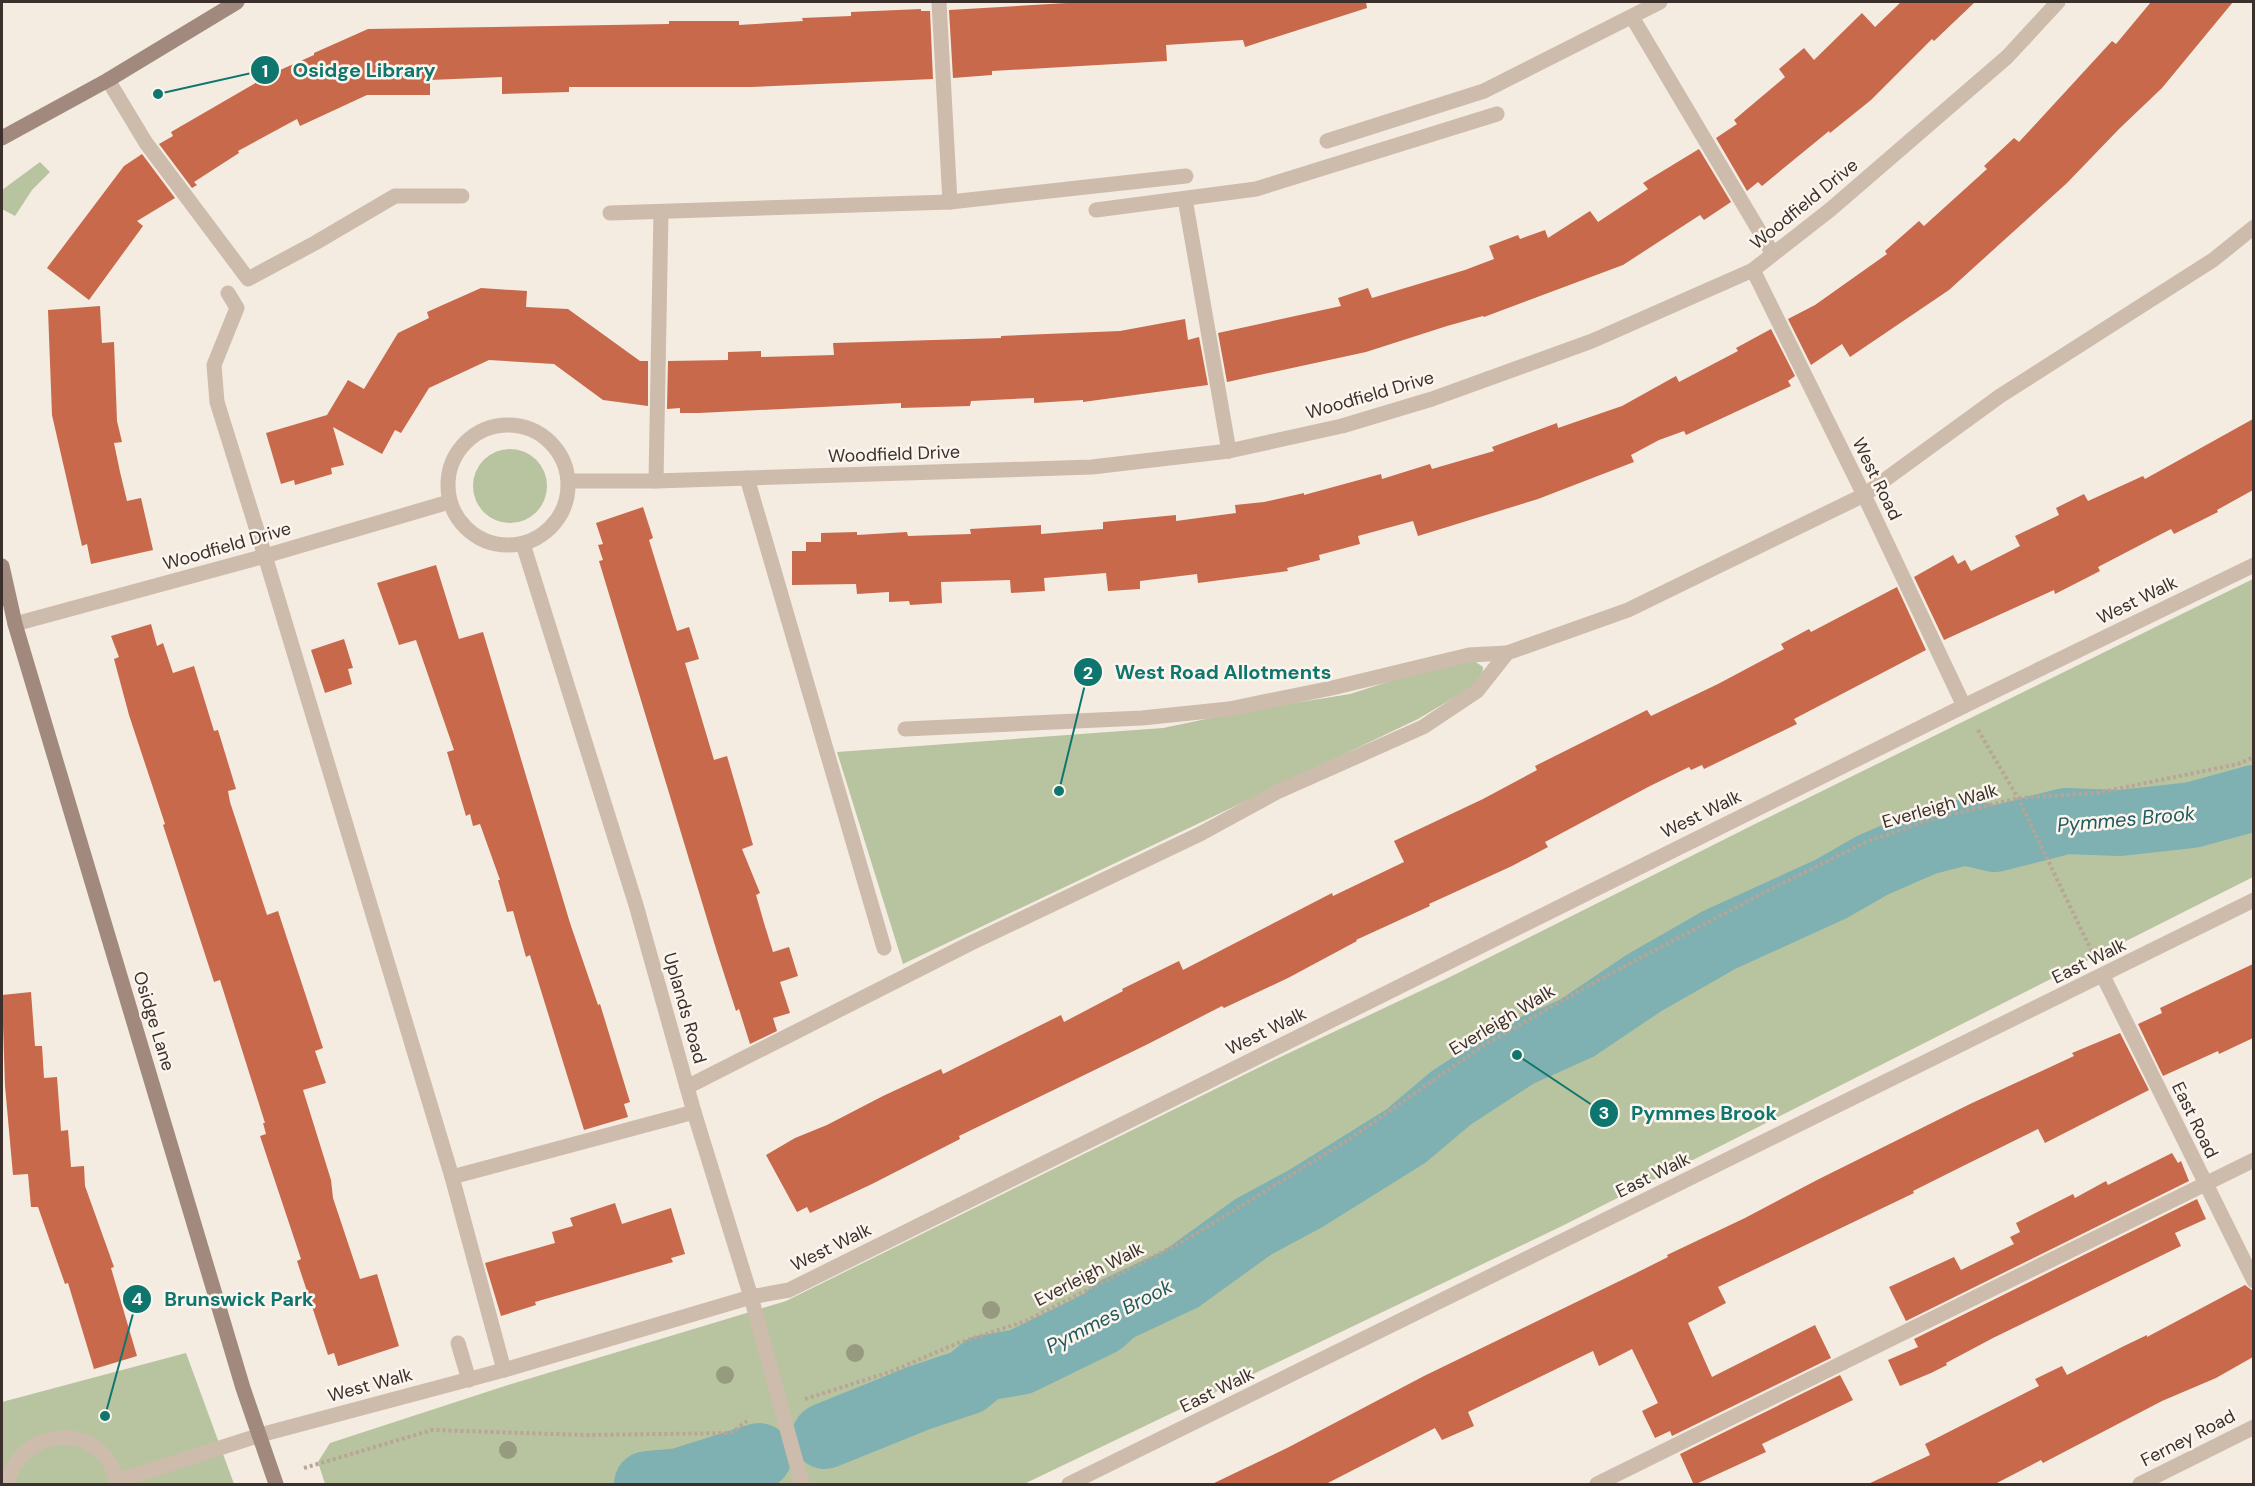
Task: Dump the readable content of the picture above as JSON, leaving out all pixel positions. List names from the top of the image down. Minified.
{"streets":{"main road":["Osidge Lane"],"street":["Woodfield Drive","West Road","West Walk","East Walk","Uplands Road","East Road","Ferney Road"],"path":["Everleigh Walk"]},"crossings":[["Woodfield Drive","West Road"],["Woodfield Drive","Uplands Road"],["Woodfield Drive","Osidge Lane"],["West Road","West Walk"],["West Walk","Uplands Road"],["West Walk","Osidge Lane"],["East Walk","East Road"]],"water":["Pymmes Brook"],"places":["Osidge Library","West Road Allotments","Pymmes Brook","Brunswick Park"]}
